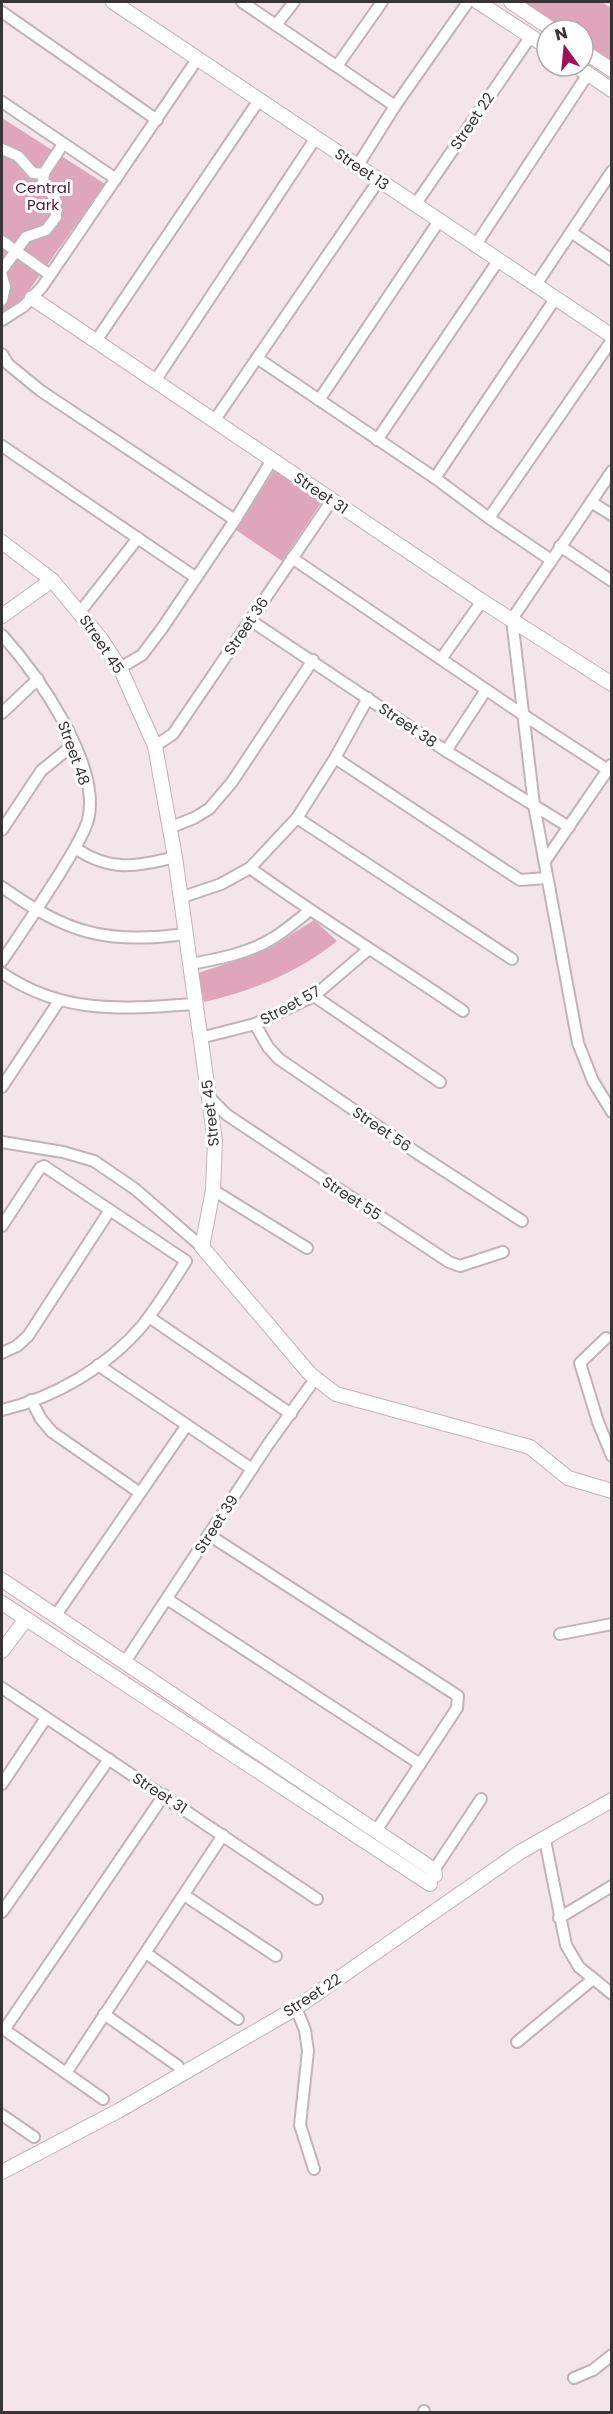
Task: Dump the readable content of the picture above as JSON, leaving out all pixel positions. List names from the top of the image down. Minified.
{"streets":{"street":["Street 22","Street 13","Street 31","Street 36","Street 45","Street 38","Street 48","Street 57","Street 56","Street 55","Street 39"]},"crossings":[["Street 22","Street 13"],["Street 31","Street 36"],["Street 36","Street 45"],["Street 36","Street 38"],["Street 45","Street 57"],["Street 45","Street 55"],["Street 57","Street 56"]],"parks":["Central Park"],"north":"top"}
